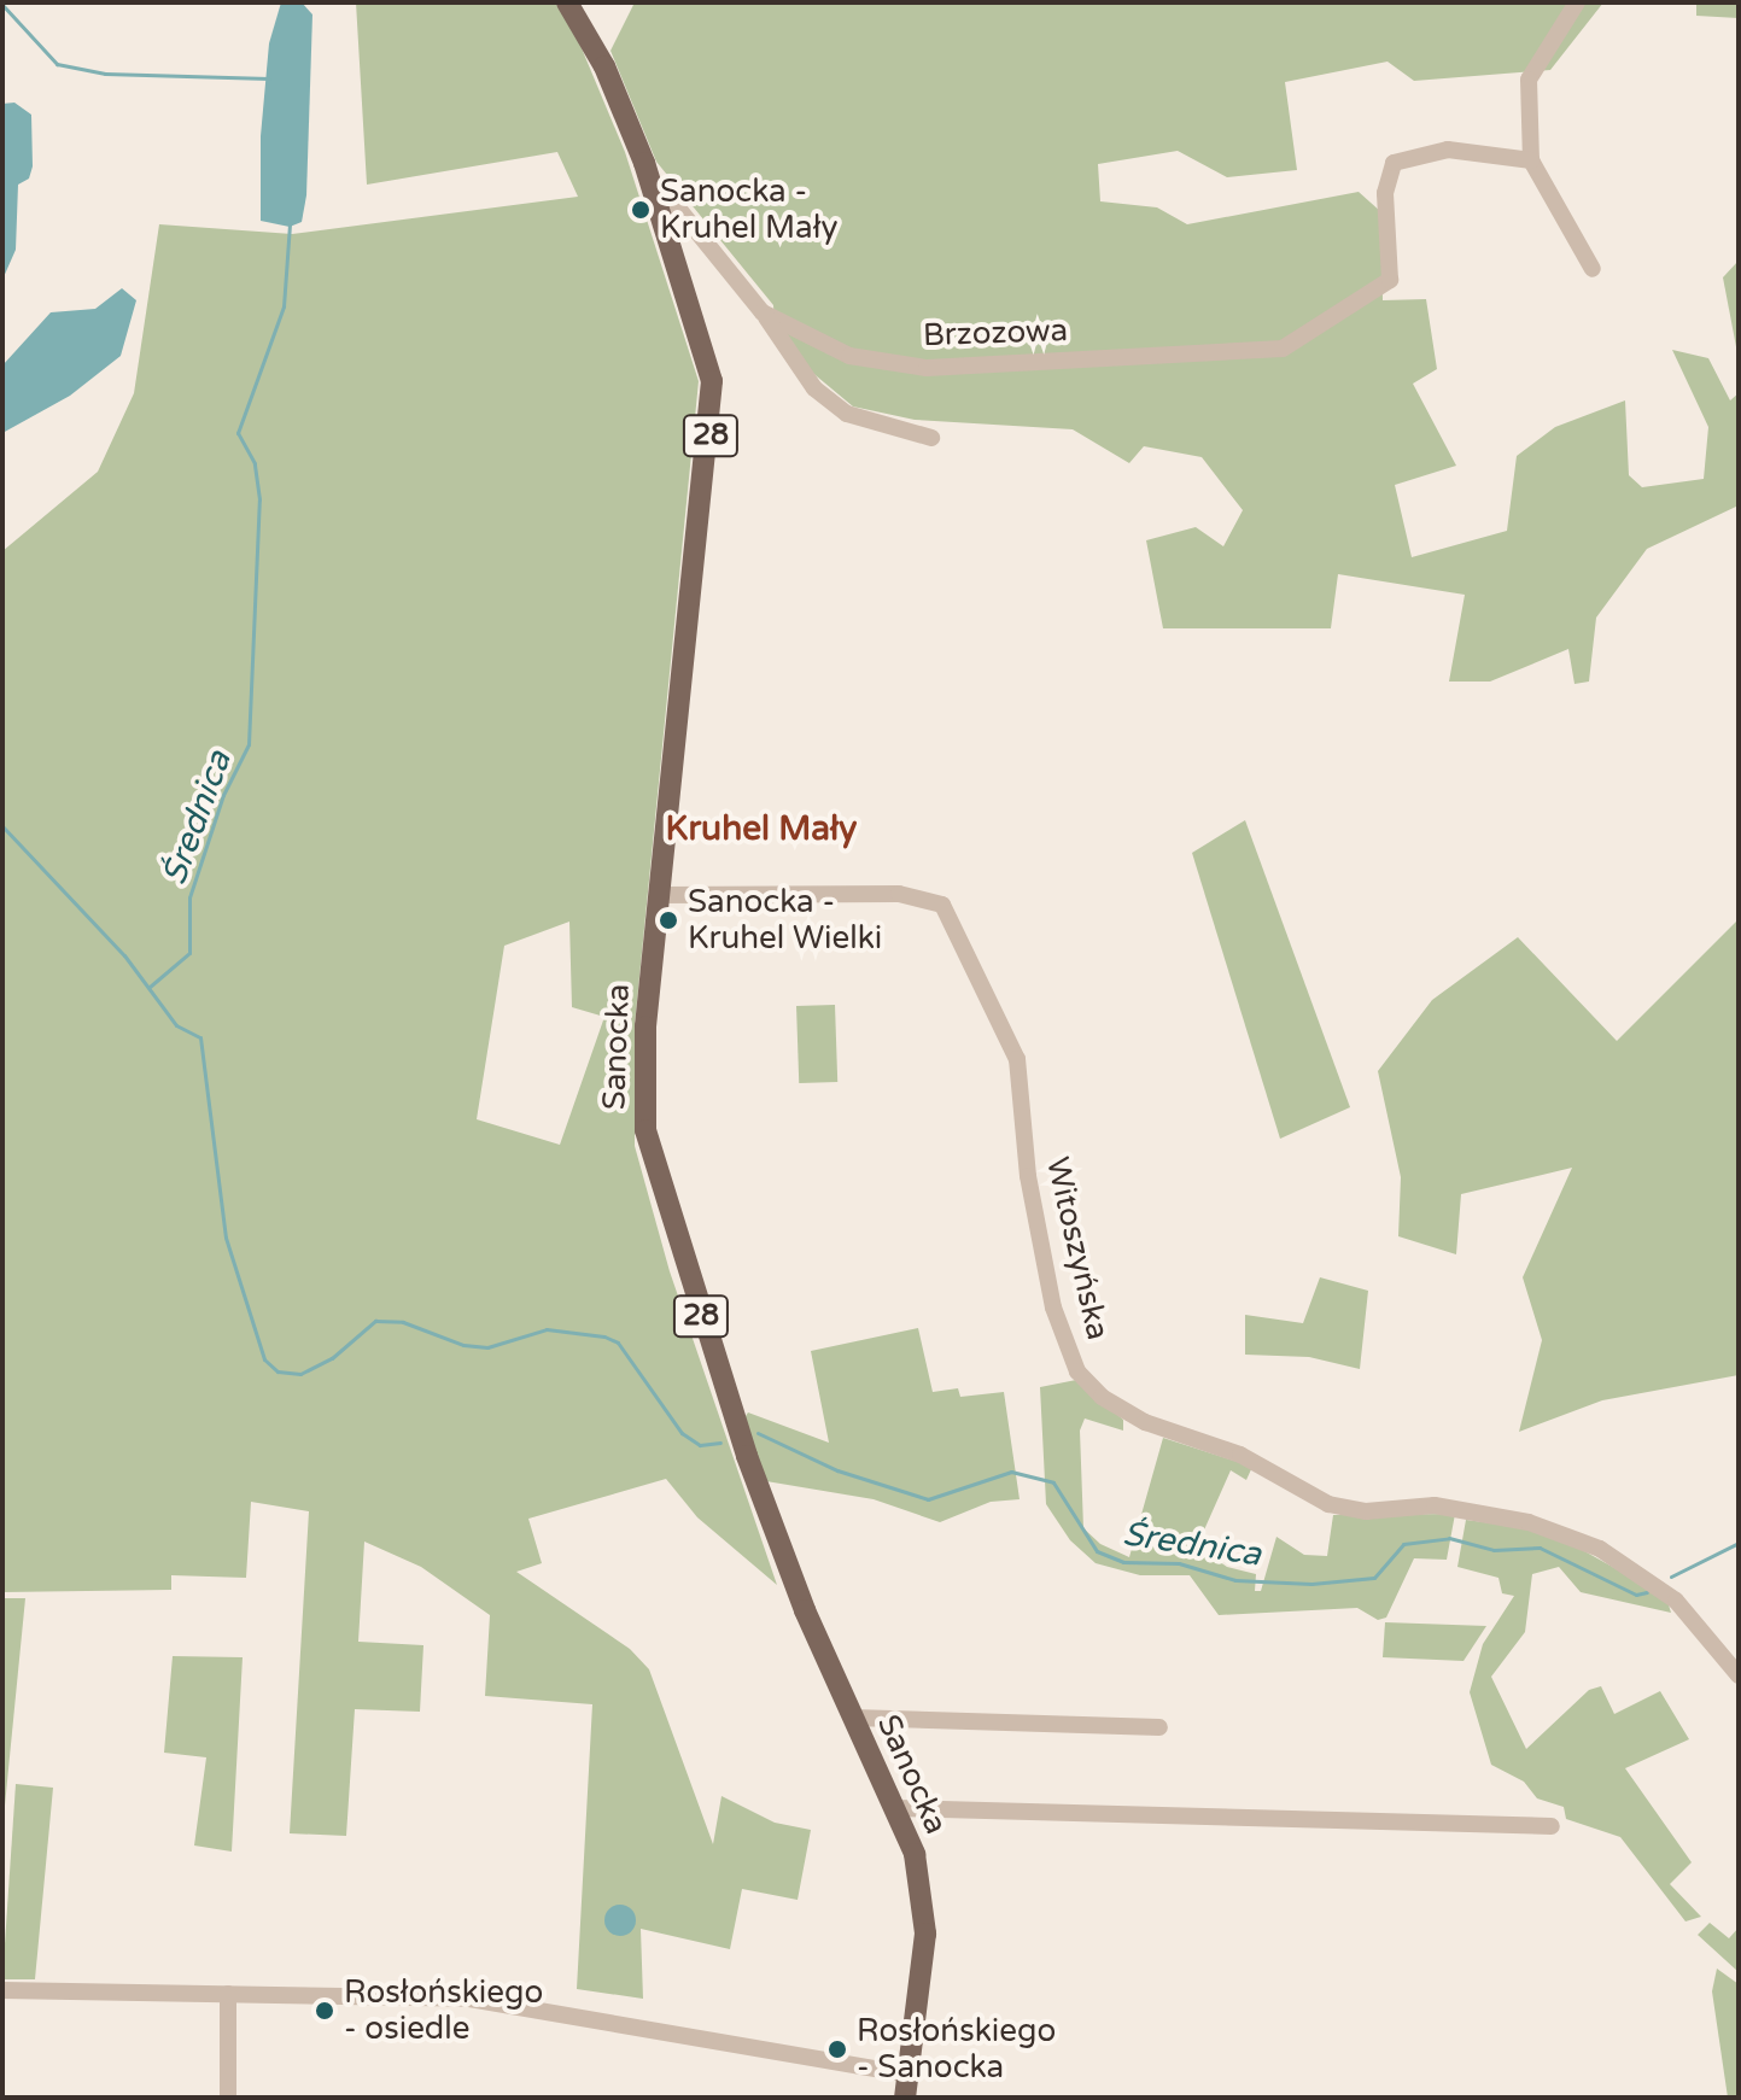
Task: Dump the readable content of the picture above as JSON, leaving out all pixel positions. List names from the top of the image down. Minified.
{"streets":{"main road":["28","Sanocka"],"street":["Brzozowa","Witoszyńska"]},"crossings":[["Brzozowa","Sanocka"],["28","Sanocka"],["Sanocka","Witoszyńska"]],"districts":["Kruhel Mały"],"water":["Średnica"],"places":["Sanocka - Kruhel Mały","Sanocka - Kruhel Wielki","Rosłońskiego - osiedle","Rosłońskiego - Sanocka"]}
